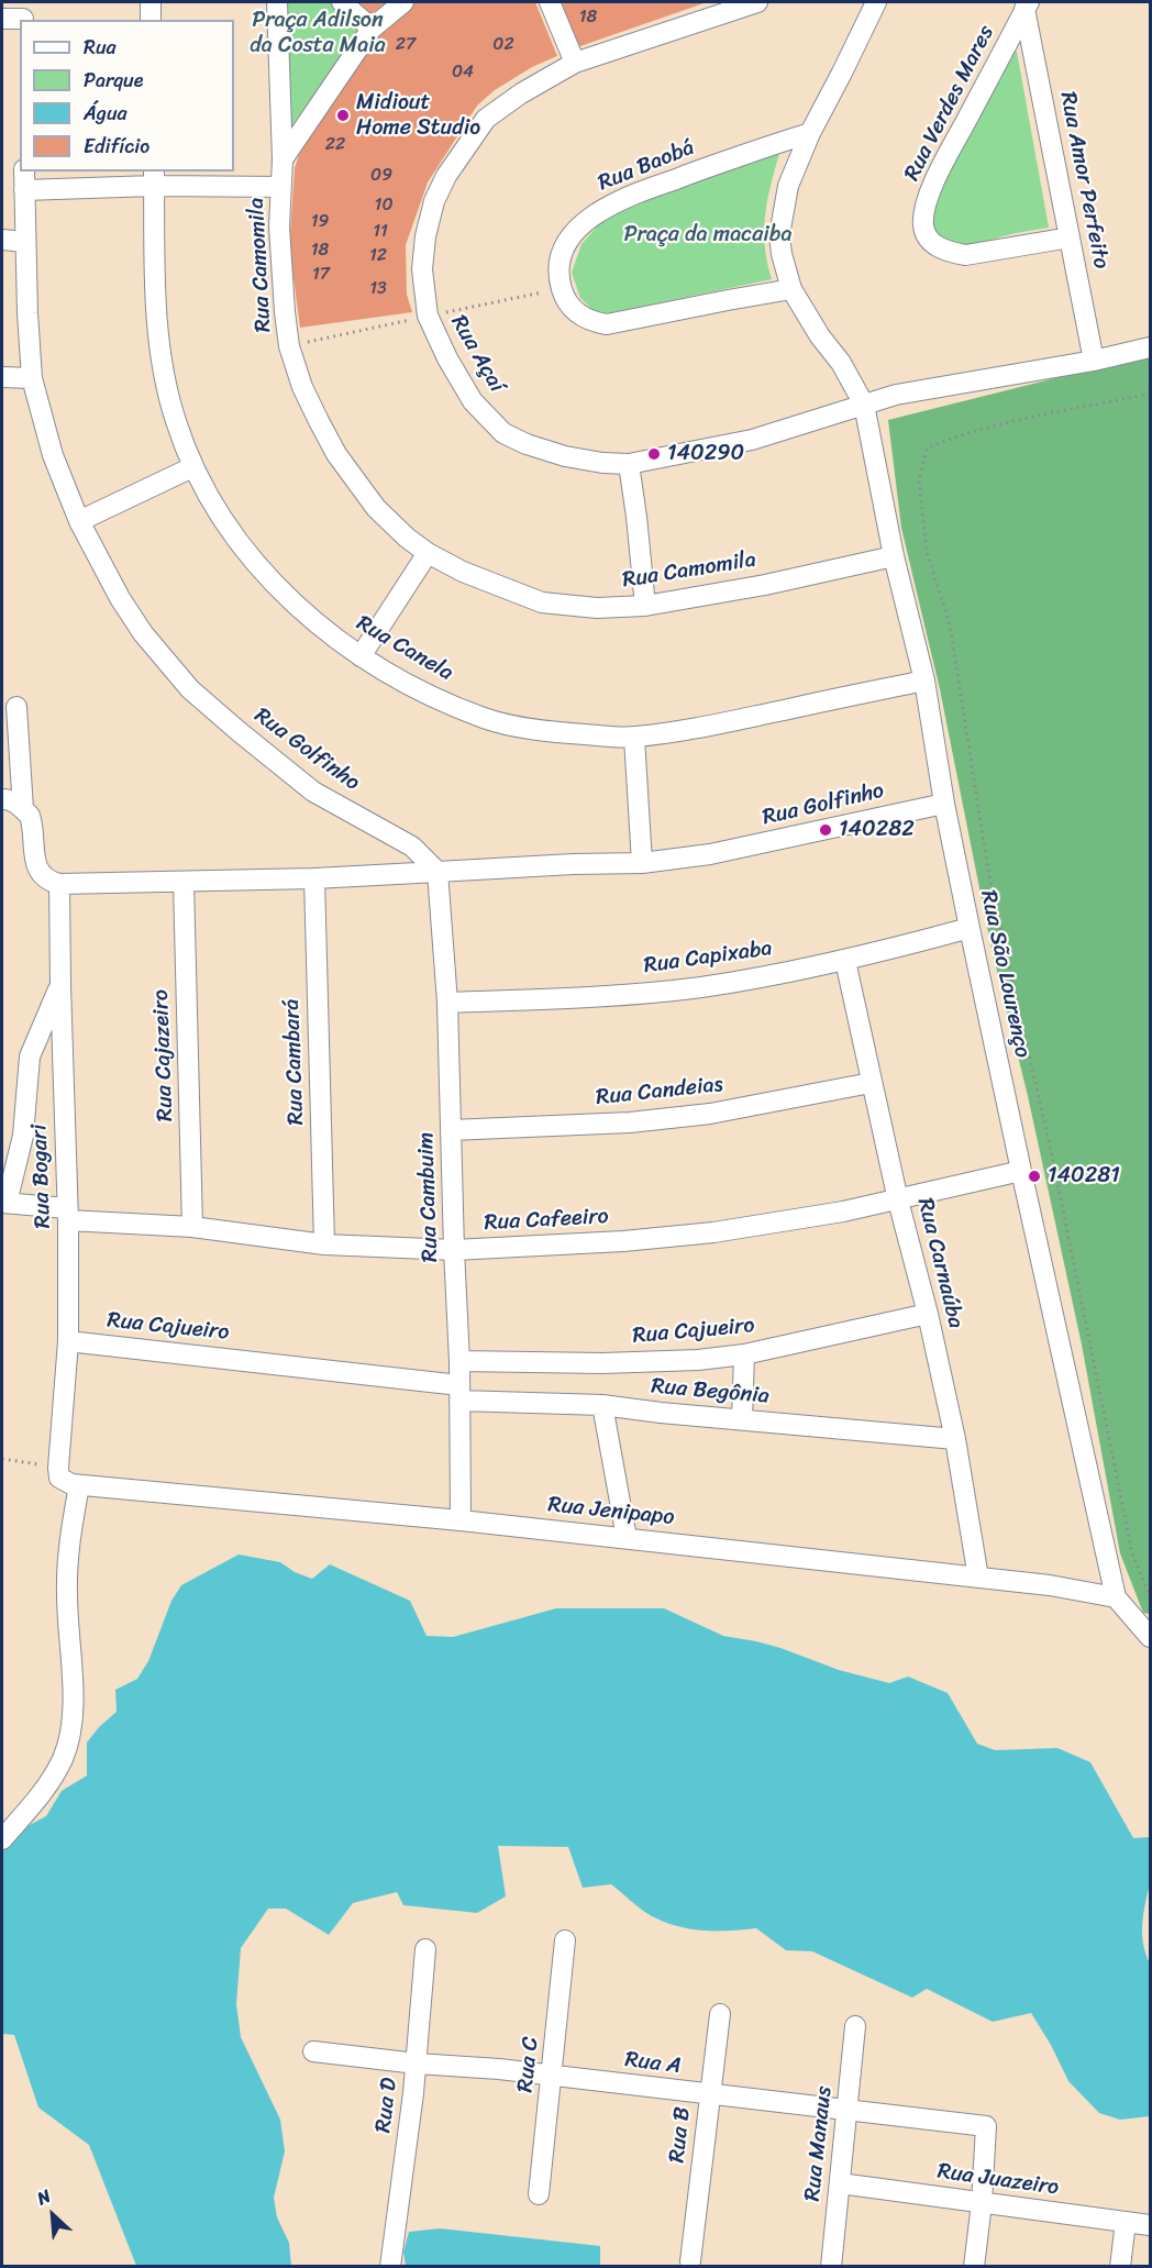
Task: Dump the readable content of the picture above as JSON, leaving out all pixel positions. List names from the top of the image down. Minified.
{"streets":{"street":["Rua Verdes Mares","Rua Baobá","Rua Amor Perfeito","Rua Camomila","Rua Açaí","Rua Canela","Rua Golfinho","Rua Capixaba","Rua São Lourenço","Rua Cajazeiro","Rua Cambará","Rua Candeias","Rua Bogari","Rua Cambuim","Rua Cafeeiro","Rua Carnaúba","Rua Cajueiro","Rua Begônia","Rua Jenipapo","Rua A","Rua C","Rua D","Rua B","Rua Manaus","Rua Juazeiro"]},"crossings":[["Rua Verdes Mares","Rua Amor Perfeito"],["Rua Baobá","Rua São Lourenço"],["Rua Camomila","Rua São Lourenço"],["Rua Açaí","Rua São Lourenço"],["Rua Canela","Rua São Lourenço"],["Rua Golfinho","Rua São Lourenço"],["Rua Golfinho","Rua Cambuim"],["Rua Capixaba","Rua São Lourenço"],["Rua Capixaba","Rua Cambuim"],["Rua Capixaba","Rua Carnaúba"],["Rua São Lourenço","Rua Cafeeiro"],["Rua São Lourenço","Rua Jenipapo"],["Rua Cajazeiro","Rua Cafeeiro"],["Rua Cambará","Rua Cafeeiro"],["Rua Candeias","Rua Cambuim"],["Rua Candeias","Rua Carnaúba"],["Rua Bogari","Rua Cafeeiro"],["Rua Bogari","Rua Cajueiro"],["Rua Cambuim","Rua Cafeeiro"],["Rua Cambuim","Rua Cajueiro"],["Rua Cambuim","Rua Begônia"],["Rua Cambuim","Rua Jenipapo"],["Rua Cafeeiro","Rua Carnaúba"],["Rua Carnaúba","Rua Cajueiro"],["Rua Carnaúba","Rua Begônia"],["Rua Carnaúba","Rua Jenipapo"],["Rua Cajueiro","Rua Begônia"],["Rua A","Rua C"],["Rua A","Rua D"],["Rua A","Rua B"],["Rua A","Rua Manaus"],["Rua A","Rua Juazeiro"],["Rua Manaus","Rua Juazeiro"]],"parks":["Praça Adilson da Costa Maia","Praça da macaiba"],"places":["Midiout Home Studio","140290","140282","140281"],"house_numbers":["18","27","02","04","22","09","10","19","11","18","12","17","13"],"legend":["Rua","Parque","Água","Edifício"],"north":"top left"}
